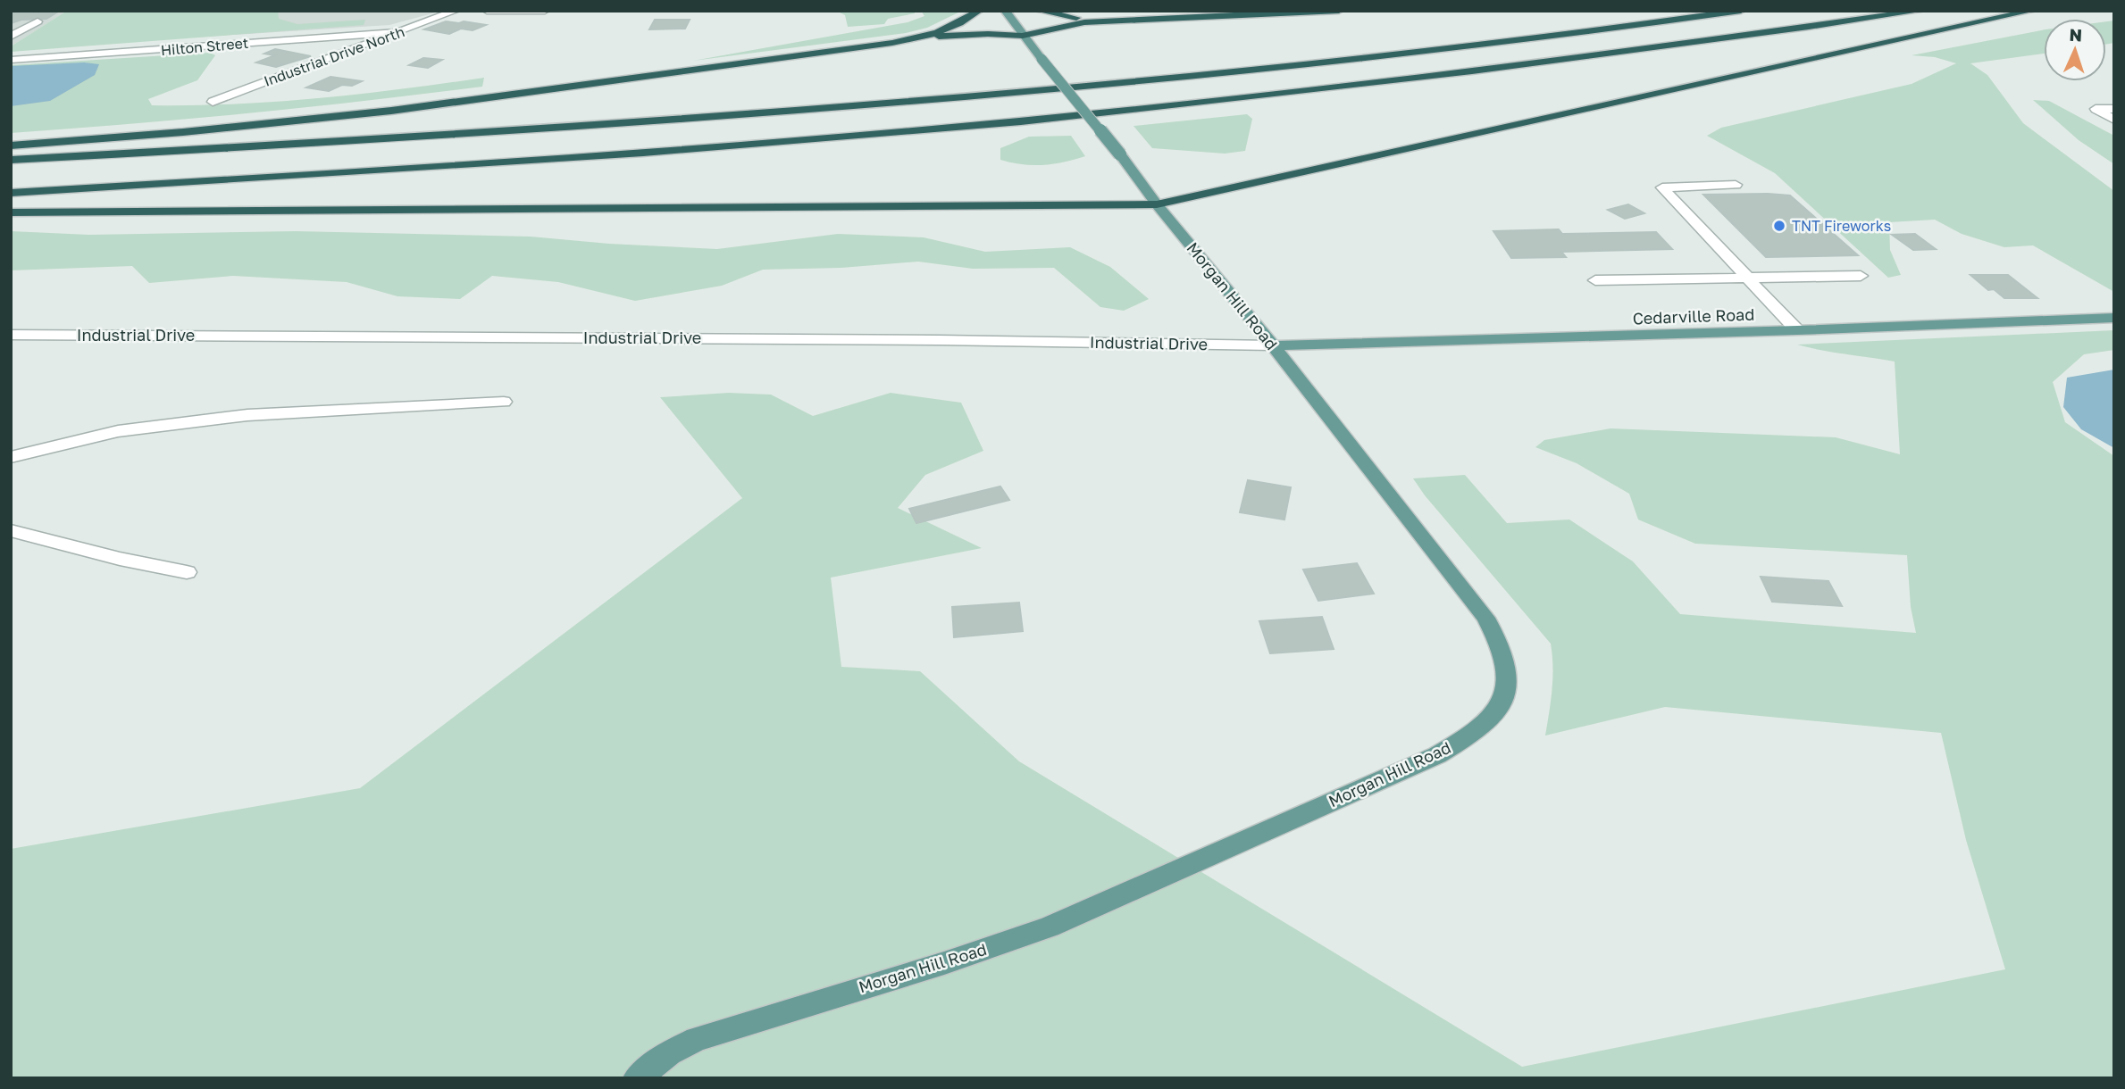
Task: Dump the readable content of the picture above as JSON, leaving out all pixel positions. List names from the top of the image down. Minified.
{"streets":{"main road":["Morgan Hill Road","Cedarville Road"],"street":["Hilton Street","Industrial Drive North","Industrial Drive"]},"crossings":[["Hilton Street","Industrial Drive North"],["Morgan Hill Road","Cedarville Road"],["Morgan Hill Road","Industrial Drive"],["Cedarville Road","Industrial Drive"]],"places":["TNT Fireworks"],"north":"top"}
